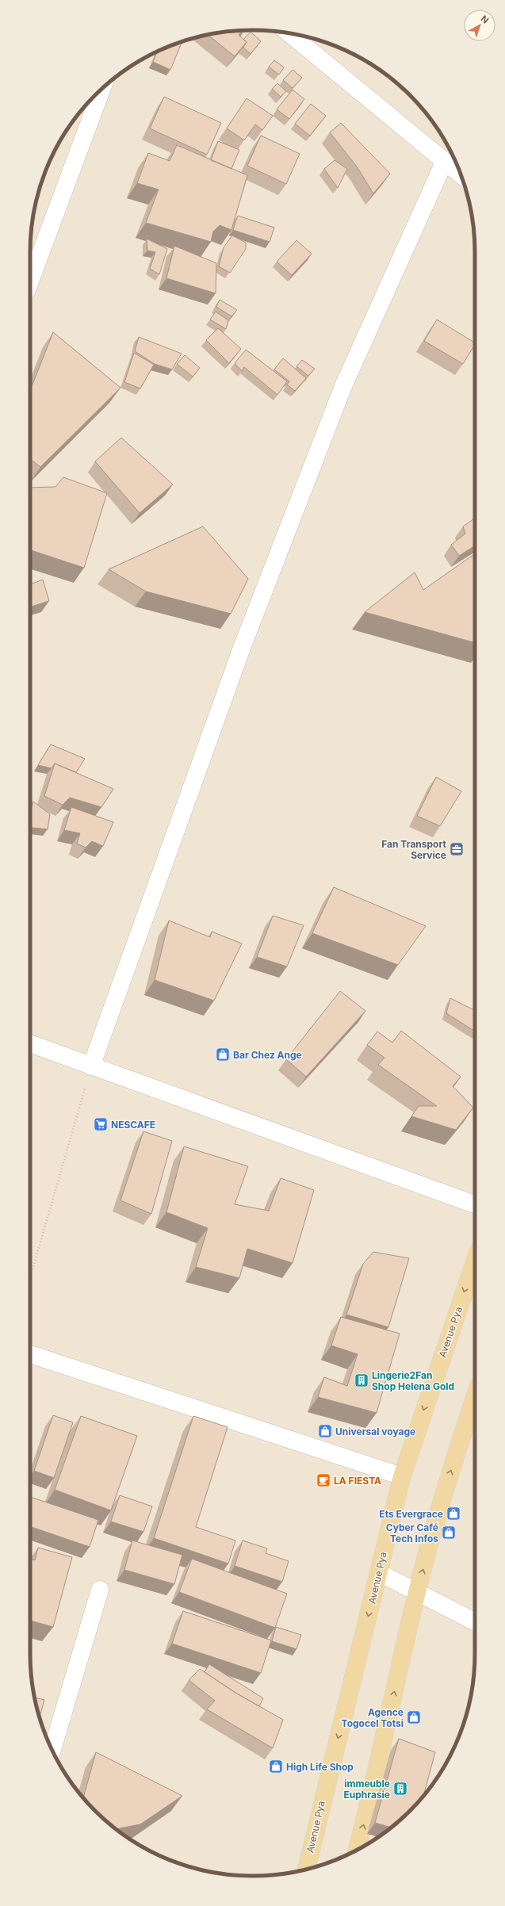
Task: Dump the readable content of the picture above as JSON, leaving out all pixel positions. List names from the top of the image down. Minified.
{"streets":{"main road":["Avenue Pya"]},"places":{"office":["Fan Transport Service"],"shop":["Bar Chez Ange","Universal voyage","Ets Evergrace","Cyber Café Tech Infos","Agence Togocel Totsi","High Life Shop"],"supermarket":["NESCAFE"],"building":["Lingerie2Fan Shop Helena Gold","immeuble Euphrasie"],"cafe":["LA FIESTA"]},"north":"top right"}
